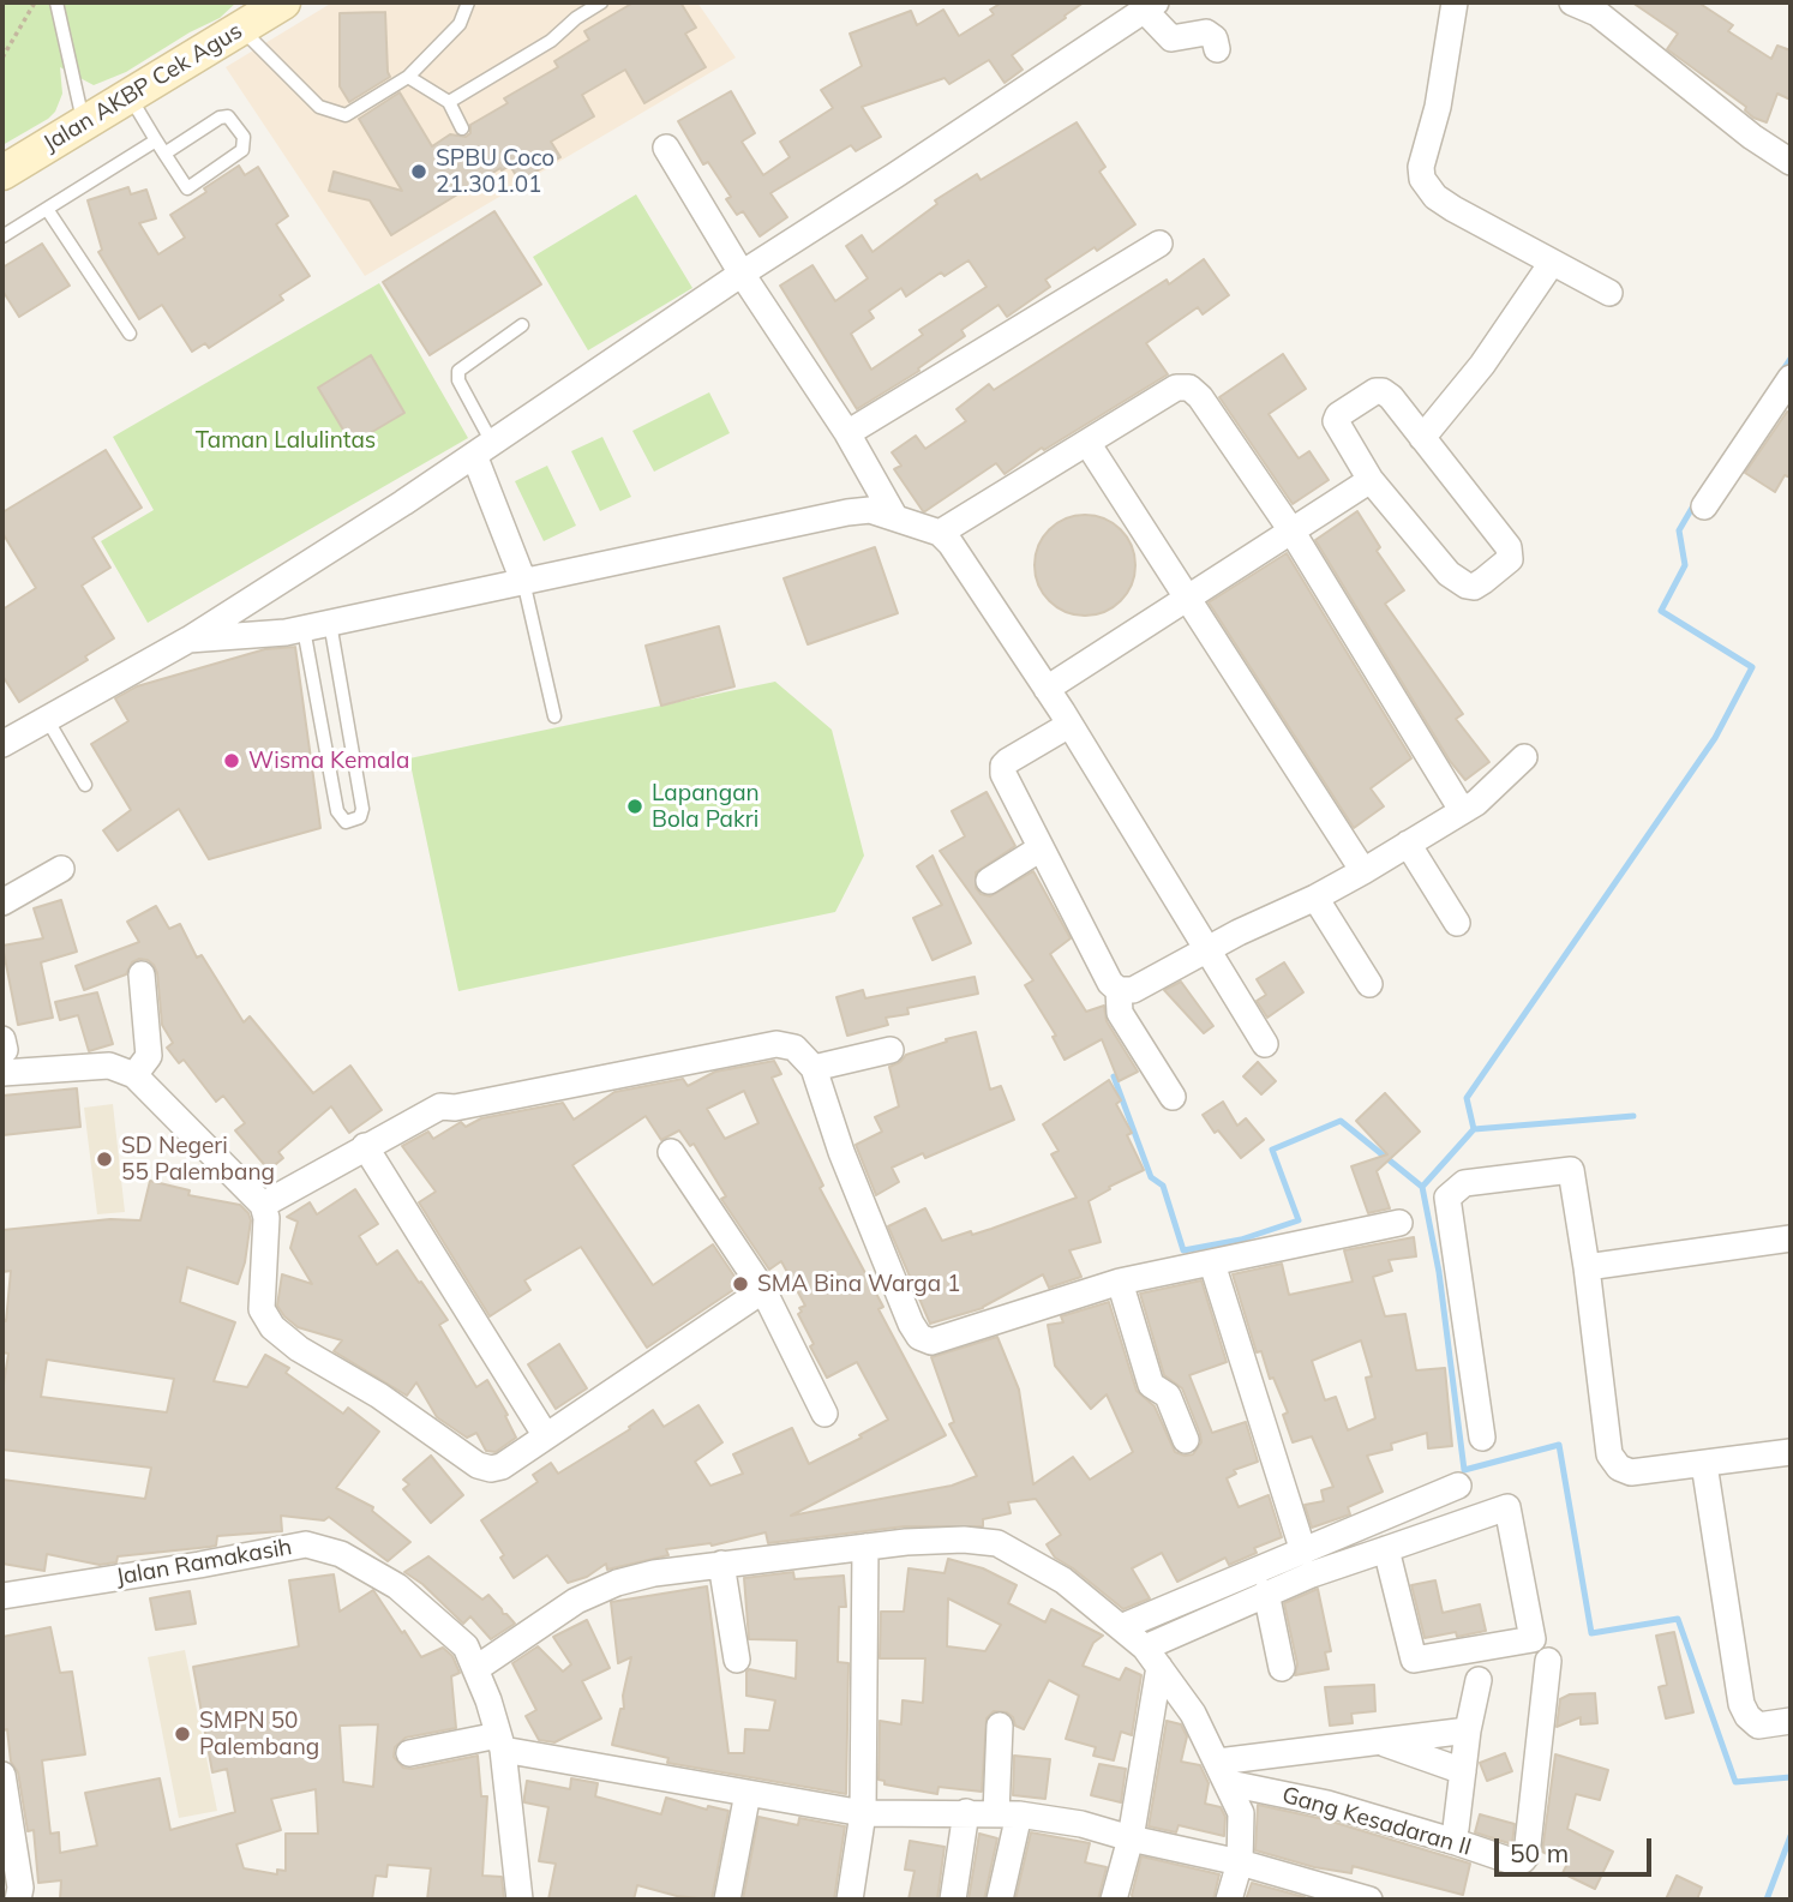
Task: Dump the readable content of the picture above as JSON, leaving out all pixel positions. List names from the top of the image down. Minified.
{"streets":{"main road":["Jalan AKBP Cek Agus"],"street":["Jalan Ramakasih","Gang Kesadaran II"]},"parks":["Taman Lalulintas"],"places":["SPBU Coco 21.301.01","Wisma Kemala","Lapangan Bola Pakri","SD Negeri 55 Palembang","SMA Bina Warga 1","SMPN 50 Palembang"],"scale_bar":"50 m"}
